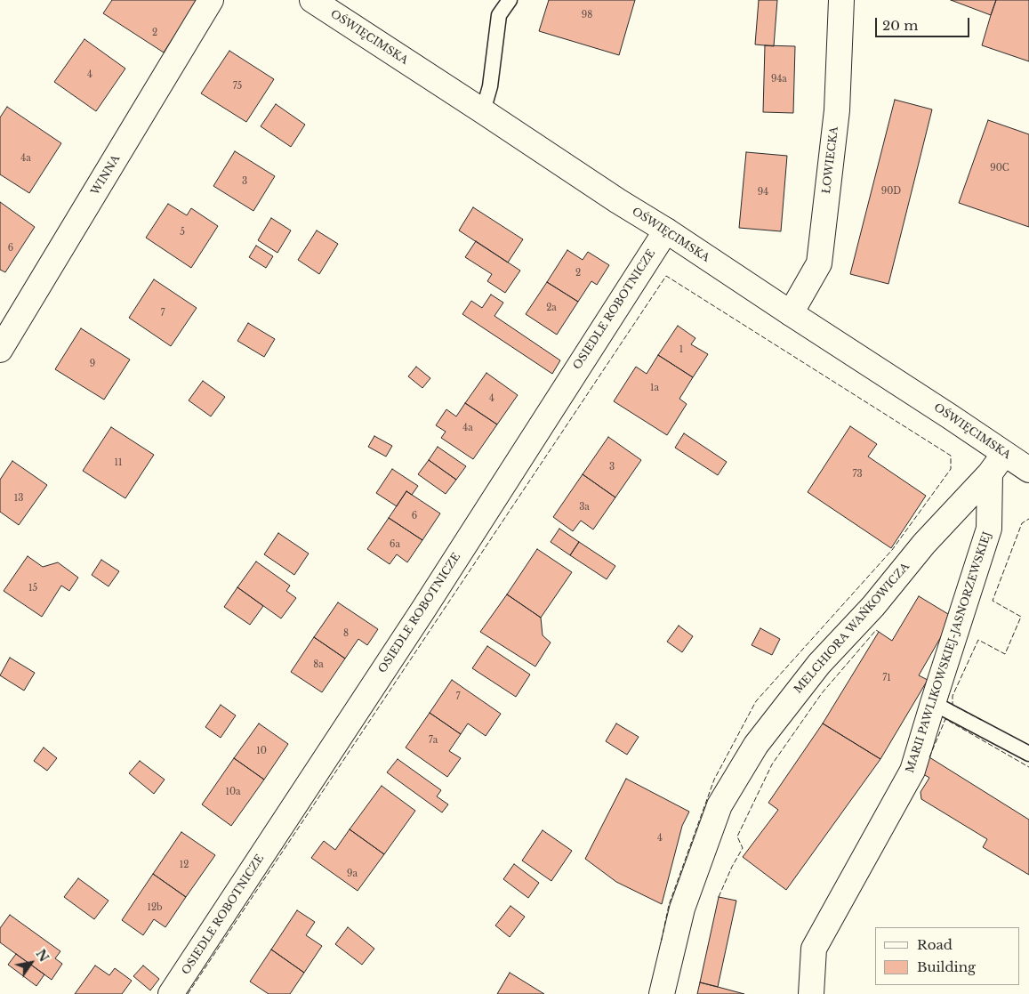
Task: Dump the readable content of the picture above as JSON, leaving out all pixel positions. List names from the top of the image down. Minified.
{"streets":{"street":["OŚWIĘCIMSKA","ŁOWIECKA","WINNA","OSIEDLE ROBOTNICZE","MELCHIORA WAŃKOWICZA","MARII PAWLIKOWSKIEJ-JASNORZEWSKIEJ"]},"crossings":[["OŚWIĘCIMSKA","ŁOWIECKA"],["OŚWIĘCIMSKA","OSIEDLE ROBOTNICZE"],["OŚWIĘCIMSKA","MELCHIORA WAŃKOWICZA"],["MELCHIORA WAŃKOWICZA","MARII PAWLIKOWSKIEJ-JASNORZEWSKIEJ"]],"house_numbers":["98","2","4","94a","75","4a","90C","3","90D","94","5","6","2","2a","7","1","9","1a","4","4a","11","3","73","13","3a","6","6a","15","8","8a","71","7","7a","10","10a","4","12","9a","12b"],"legend":["Road","Building"],"scale_bar":"20 m","north":"top right"}
